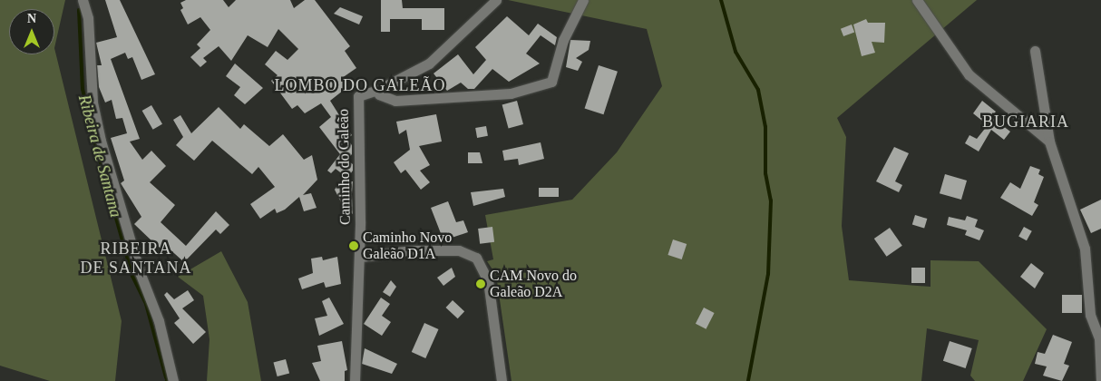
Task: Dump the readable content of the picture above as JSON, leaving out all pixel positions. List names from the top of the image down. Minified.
{"streets":{"street":["Caminho do Galeão"]},"districts":["LOMBO DO GALEÃO","BUGIARIA","RIBEIRA DE SANTANA"],"water":["Ribeira de Santana"],"places":["Caminho Novo Galeão D1A","CAM Novo do Galeão D2A"],"north":"top"}
